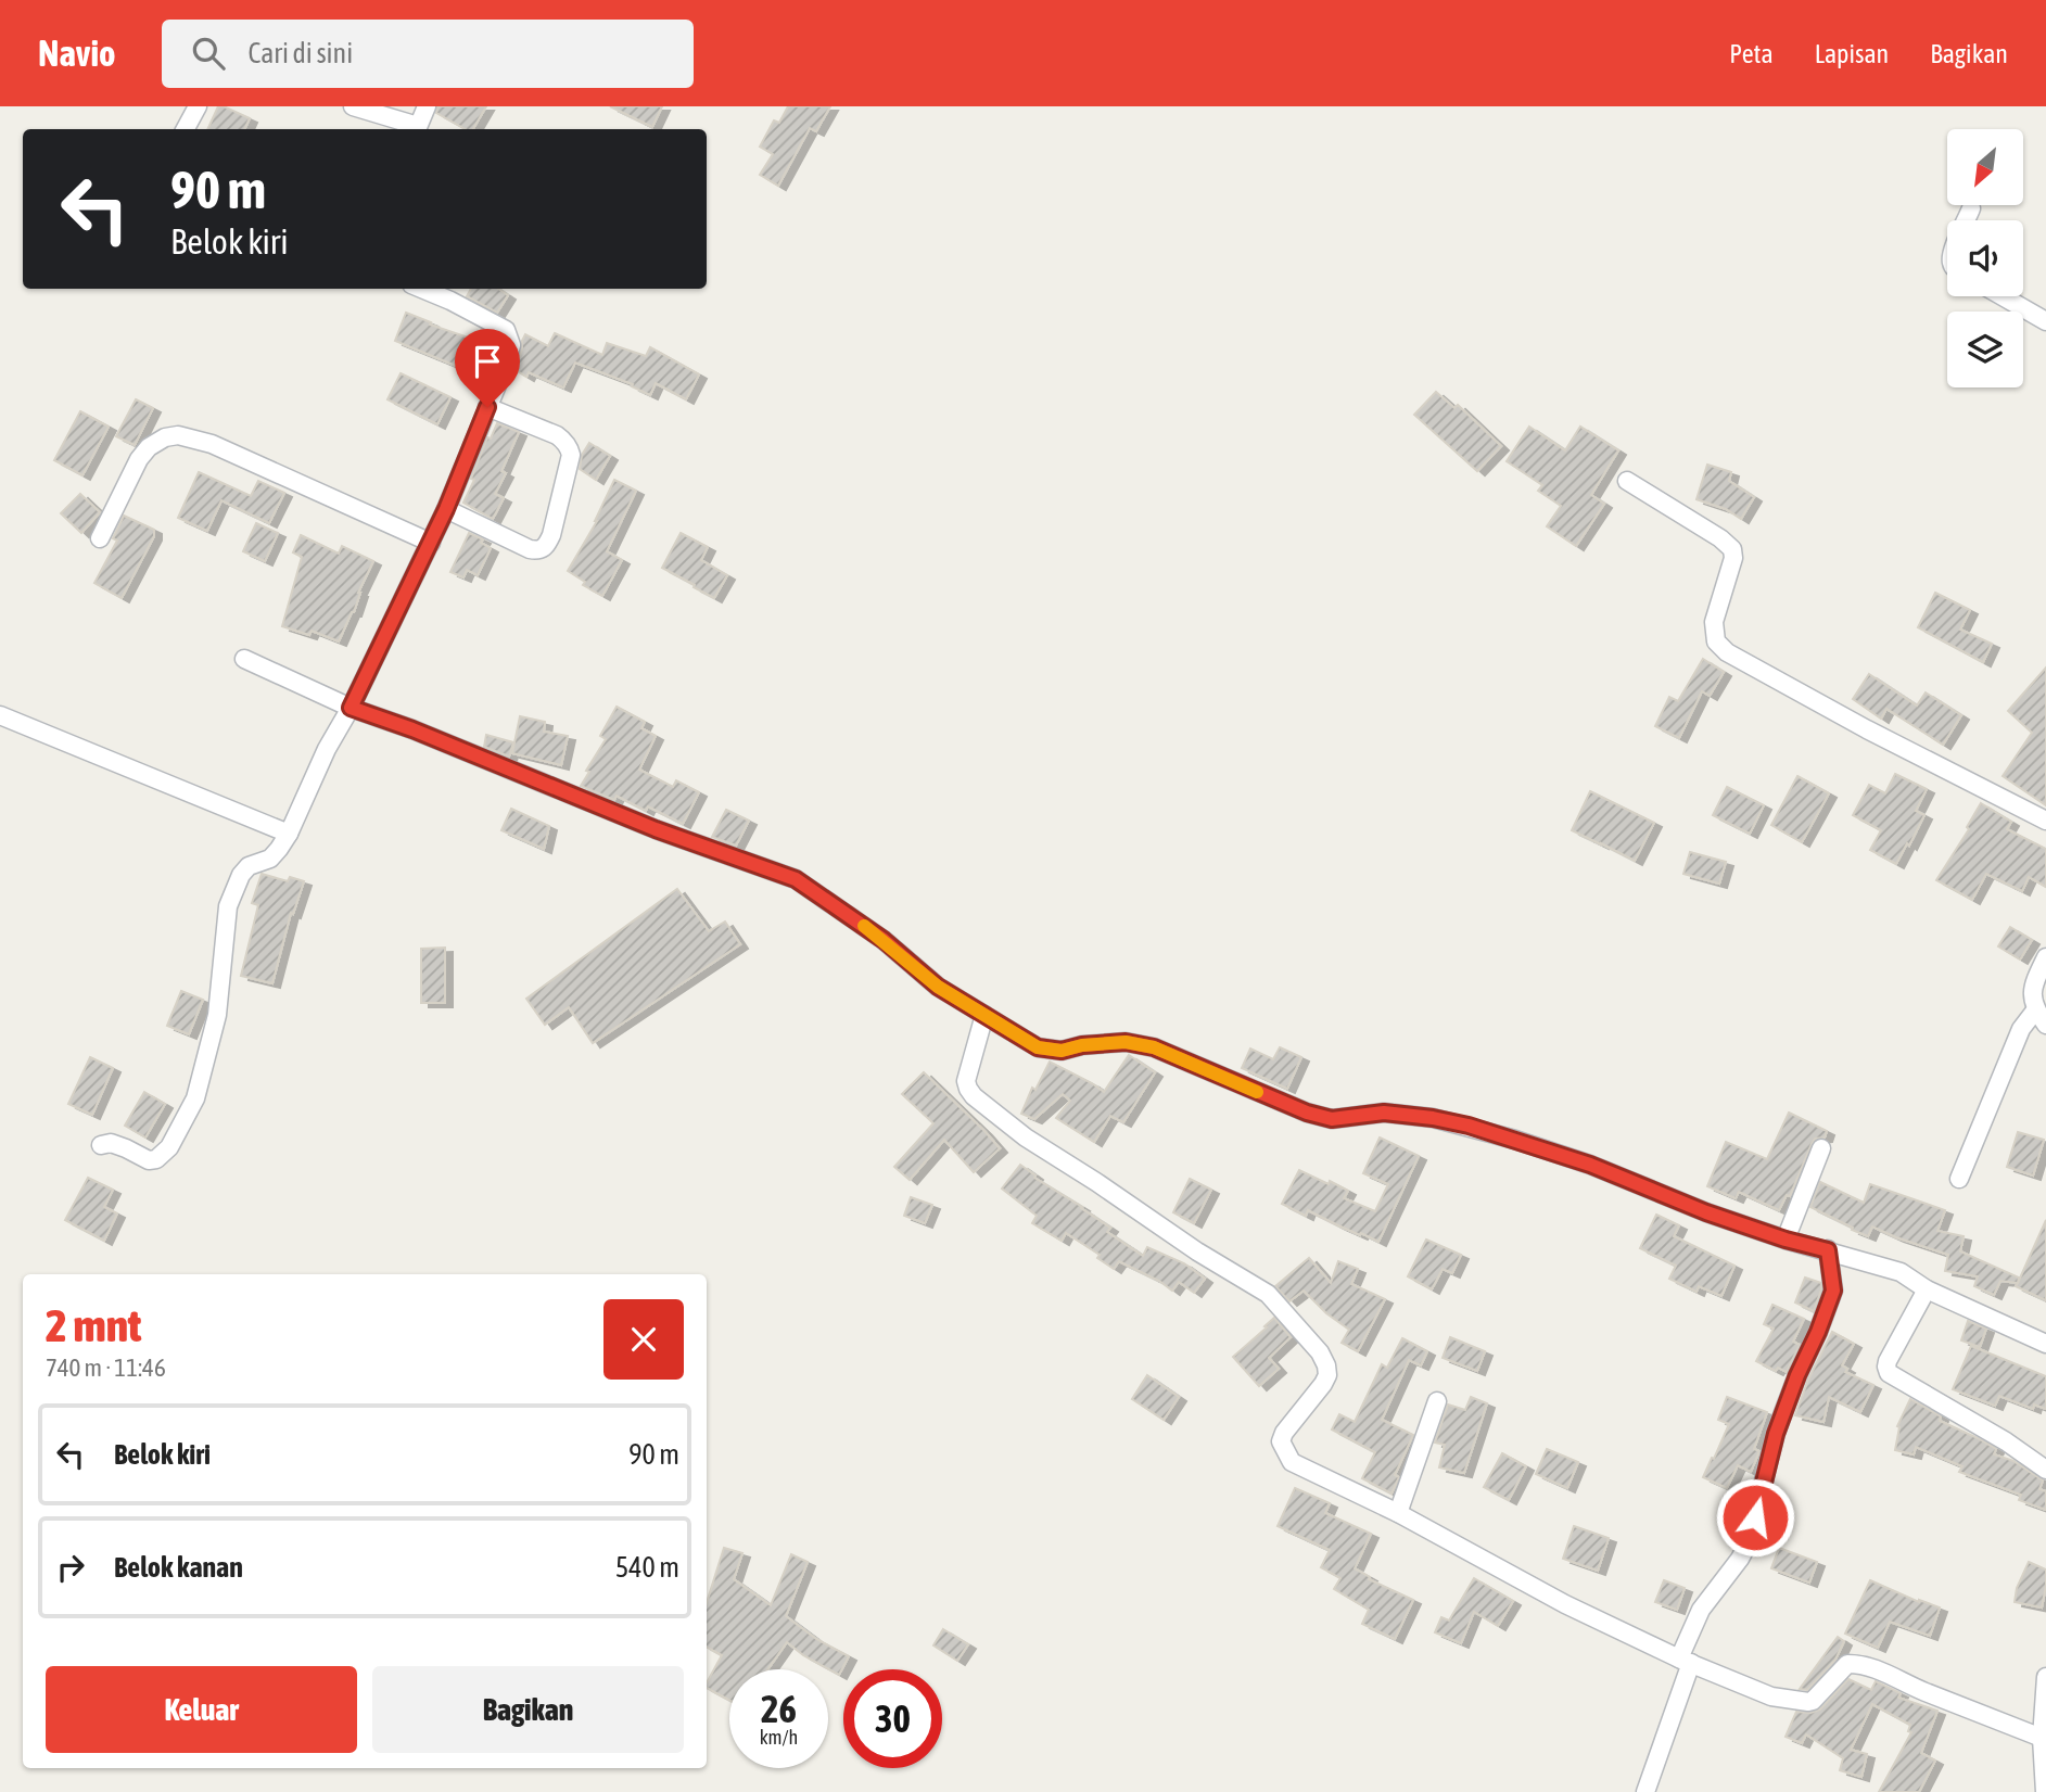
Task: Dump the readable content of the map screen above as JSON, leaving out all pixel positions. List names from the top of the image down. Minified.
{"north":"bottom left","page":{"header":"Navio","search":"Cari di sini","nav":["Peta","Lapisan","Bagikan"],"turn":["90 m","Belok kiri"],"heading":["2 mnt","740 m · 11:46"],"list":[{"name":"Belok kiri","value":"90 m"},{"name":"Belok kanan","value":"540 m"}],"buttons":["Keluar","Bagikan"],"speed":"26 km/h","limit":"30"}}
